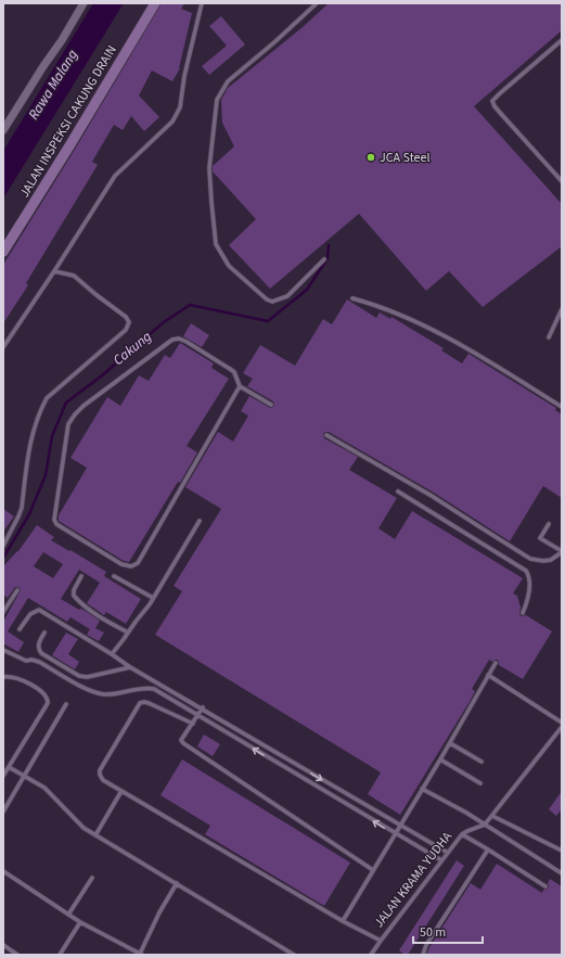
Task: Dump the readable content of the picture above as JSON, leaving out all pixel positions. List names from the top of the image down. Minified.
{"streets":{"street":["JALAN INSPEKSI CAKUNG DRAIN"],"lane":["JALAN KRAMA YUDHA"]},"water":["Rawa Malang","Cakung"],"places":["JCA Steel"],"scale_bar":"50 m"}
